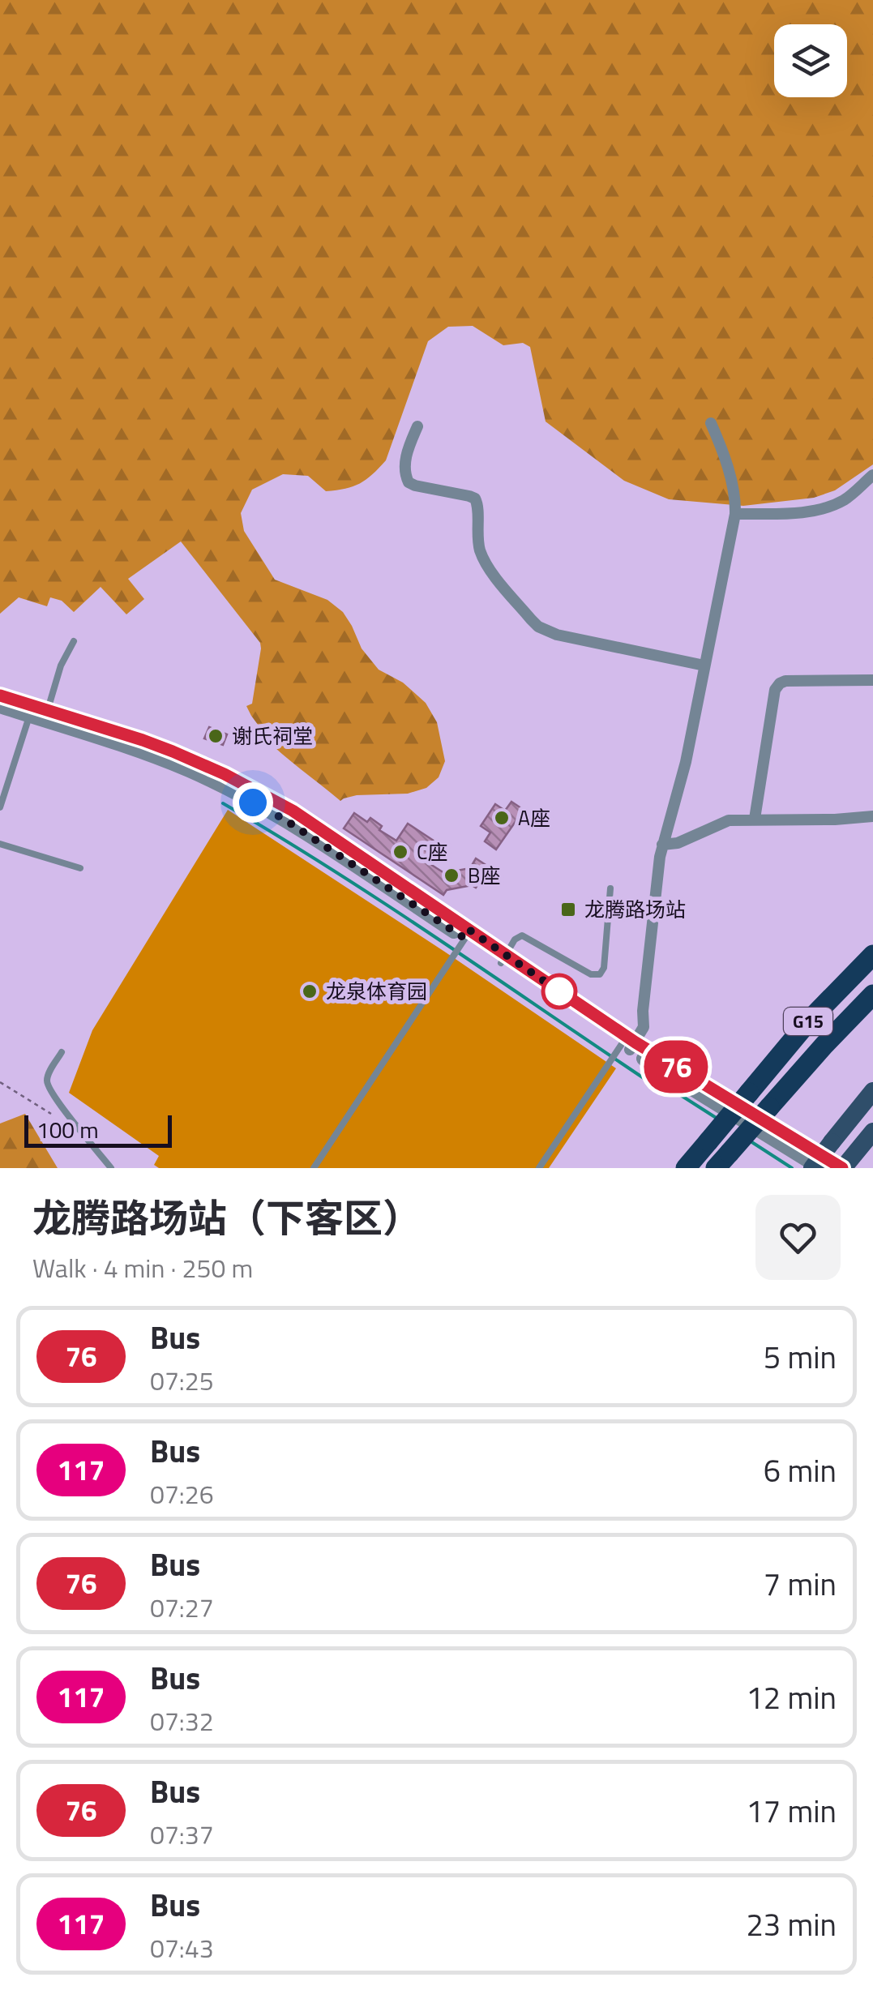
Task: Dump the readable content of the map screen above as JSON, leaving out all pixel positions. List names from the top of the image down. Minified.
{"streets":{"highway":["G15"]},"places":{"other":["谢氏祠堂","A座","C座","B座","龙泉体育园"],"transit":["龙腾路场站"]},"lines":["bus line 76"],"scale_bar":"100 m","page":{"on_map":"76","scale":"100 m","heading":["龙腾路场站（下客区）","Walk · 4 min · 250 m"],"list":[{"mark":"76","name":"Bus","note":"07:25","value":"5 min"},{"mark":"117","name":"Bus","note":"07:26","value":"6 min"},{"mark":"76","name":"Bus","note":"07:27","value":"7 min"},{"mark":"117","name":"Bus","note":"07:32","value":"12 min"},{"mark":"76","name":"Bus","note":"07:37","value":"17 min"},{"mark":"117","name":"Bus","note":"07:43","value":"23 min"}]}}
